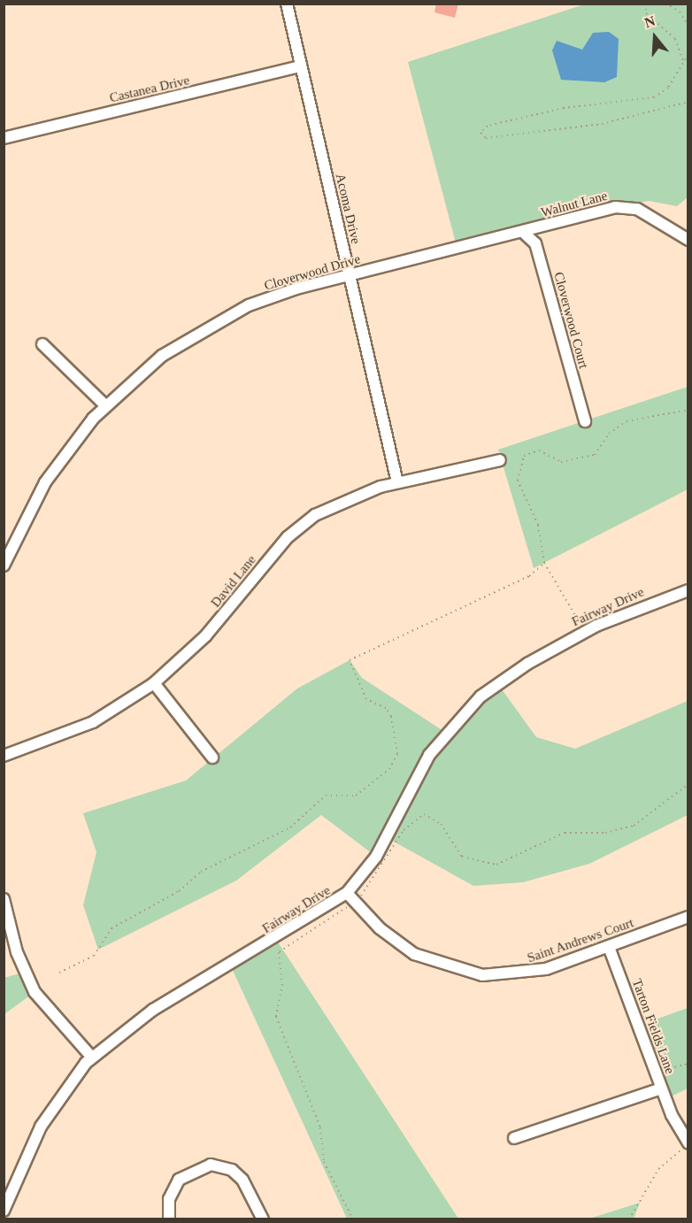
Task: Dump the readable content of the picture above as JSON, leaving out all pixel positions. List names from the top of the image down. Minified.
{"streets":{"street":["Castanea Drive","Walnut Lane","Acoma Drive","Cloverwood Drive","Cloverwood Court","David Lane","Fairway Drive","Saint Andrews Court","Tarton Fields Lane"]},"crossings":[["Castanea Drive","Acoma Drive"],["Walnut Lane","Cloverwood Drive"],["Walnut Lane","Cloverwood Court"],["Acoma Drive","Cloverwood Drive"],["Acoma Drive","David Lane"],["Cloverwood Drive","Cloverwood Court"],["Fairway Drive","Saint Andrews Court"],["Saint Andrews Court","Tarton Fields Lane"]],"north":"top"}
